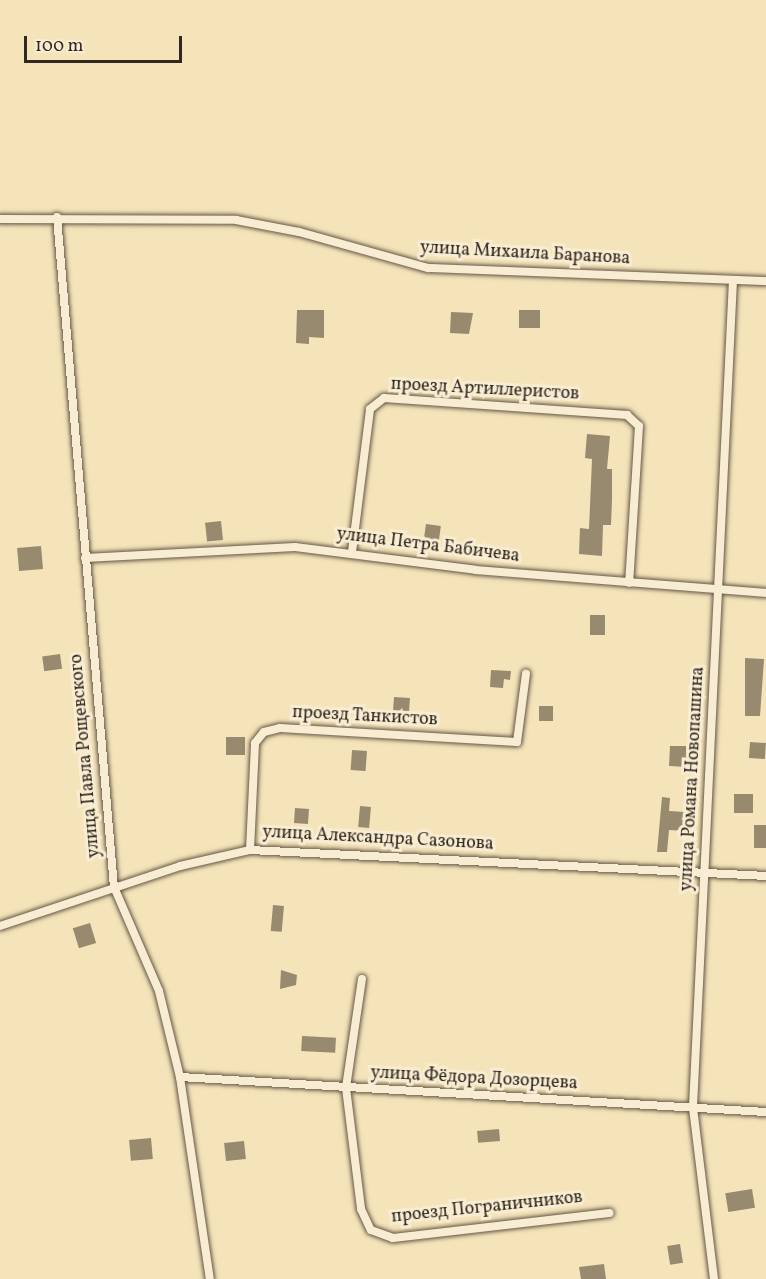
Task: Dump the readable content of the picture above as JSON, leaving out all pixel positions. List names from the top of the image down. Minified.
{"streets":{"street":["улица Михаила Баранова","проезд Артиллеристов","улица Петра Бабичева","проезд Танкистов","улица Павла Рощевского","улица Романа Новопашина","улица Александра Сазонова","улица Фёдора Дозорцева","проезд Пограничников"]},"crossings":[["улица Михаила Баранова","улица Павла Рощевского"],["улица Михаила Баранова","улица Романа Новопашина"],["проезд Артиллеристов","улица Петра Бабичева"],["улица Петра Бабичева","улица Павла Рощевского"],["улица Петра Бабичева","улица Романа Новопашина"],["проезд Танкистов","улица Александра Сазонова"],["улица Павла Рощевского","улица Александра Сазонова"],["улица Павла Рощевского","улица Фёдора Дозорцева"],["улица Романа Новопашина","улица Александра Сазонова"],["улица Романа Новопашина","улица Фёдора Дозорцева"],["улица Фёдора Дозорцева","проезд Пограничников"]],"scale_bar":"100 m"}
